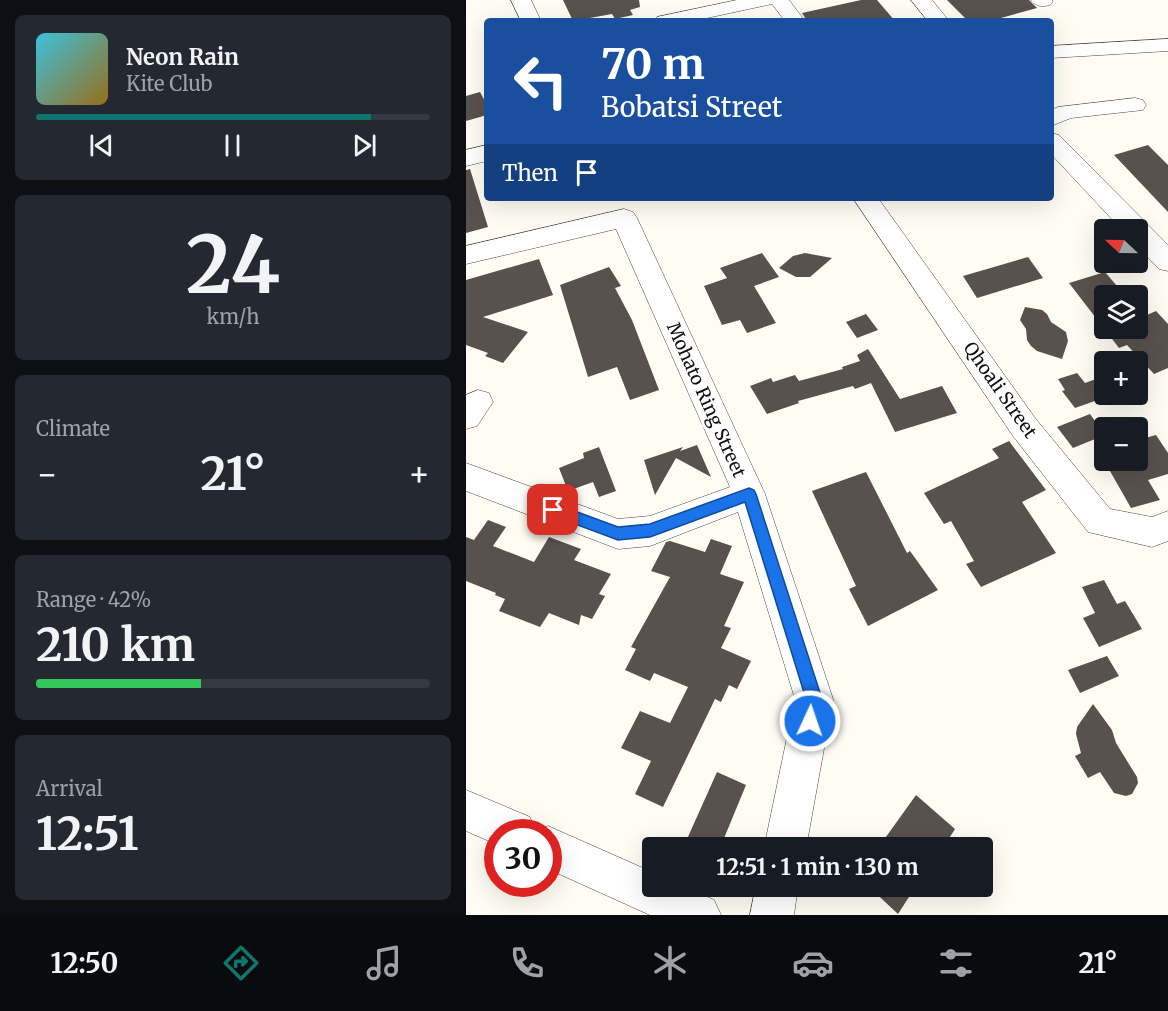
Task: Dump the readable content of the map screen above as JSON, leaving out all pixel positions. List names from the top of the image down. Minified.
{"streets":{"street":["Qhoali Street","Mohato Ring Street"]},"north":"left","page":{"turn":["70 m","Bobatsi Street"],"song":["Neon Rain","Kite Club"],"then":"Then","tile":[["24","km/h"],"Climate",["Range · 42%","210 km"],["Arrival","12:51"]],"map_buttons":["+","−"],"heat":["−","21°","+"],"limit":"30","trip":"12:51 · 1 min · 130 m","tabs":["12:50","21°"]}}
